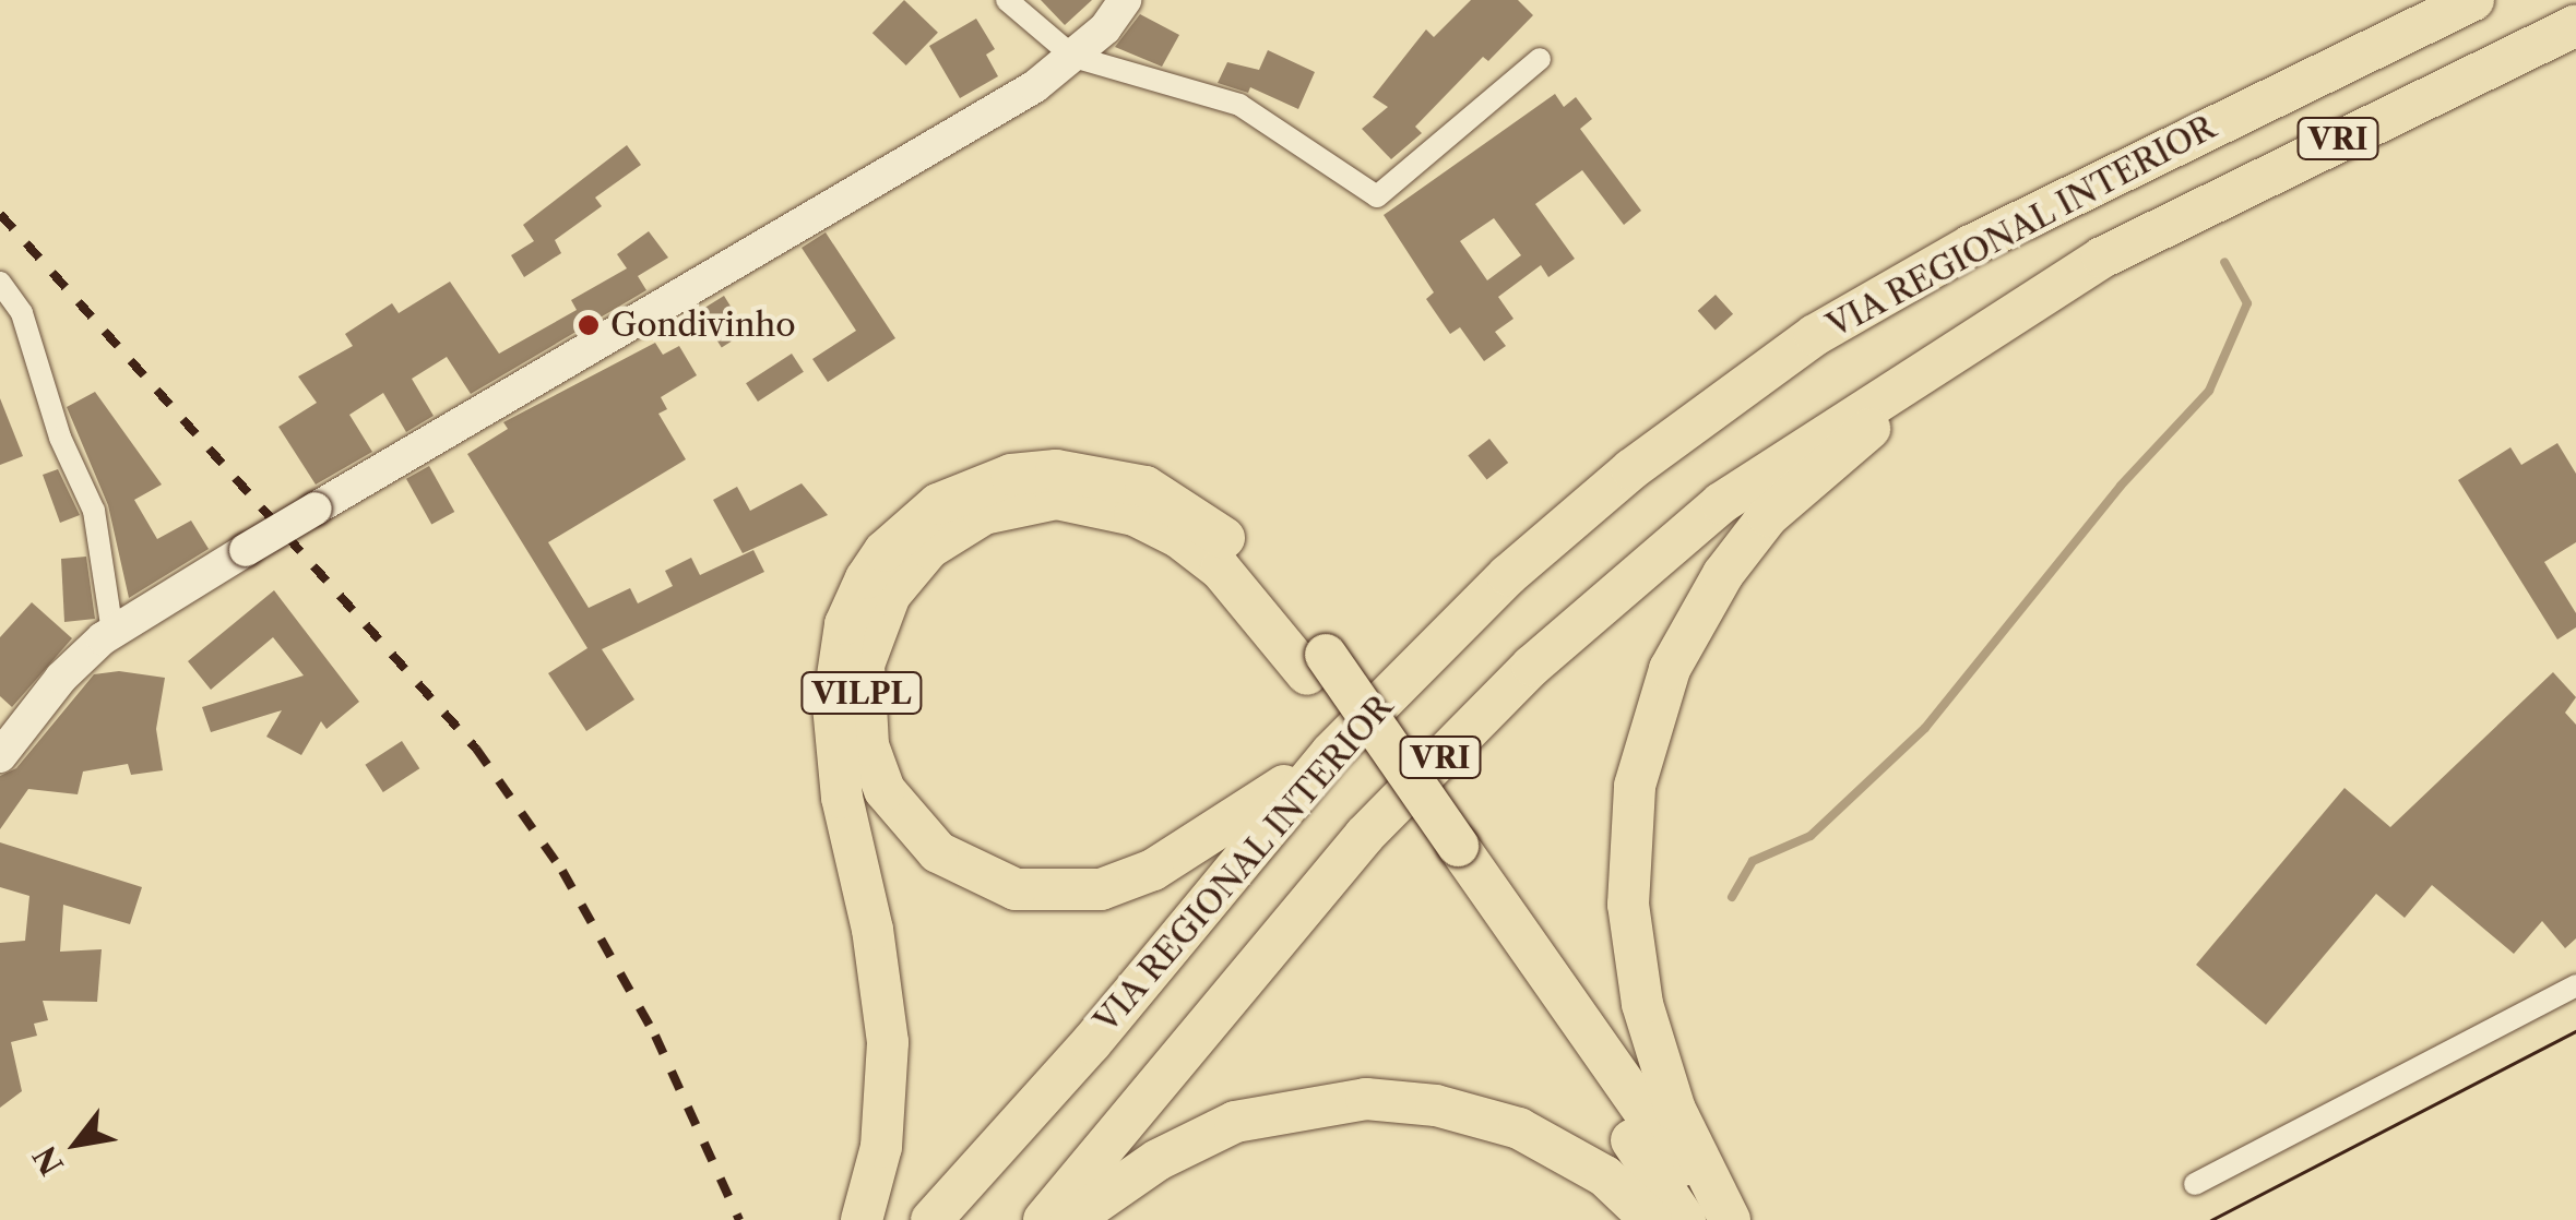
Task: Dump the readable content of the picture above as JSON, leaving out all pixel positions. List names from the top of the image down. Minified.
{"streets":{"highway":["VRI","VIA REGIONAL INTERIOR","VILPL"]},"crossings":[["VIA REGIONAL INTERIOR","VILPL"]],"places":["Gondivinho"],"north":"bottom left"}
